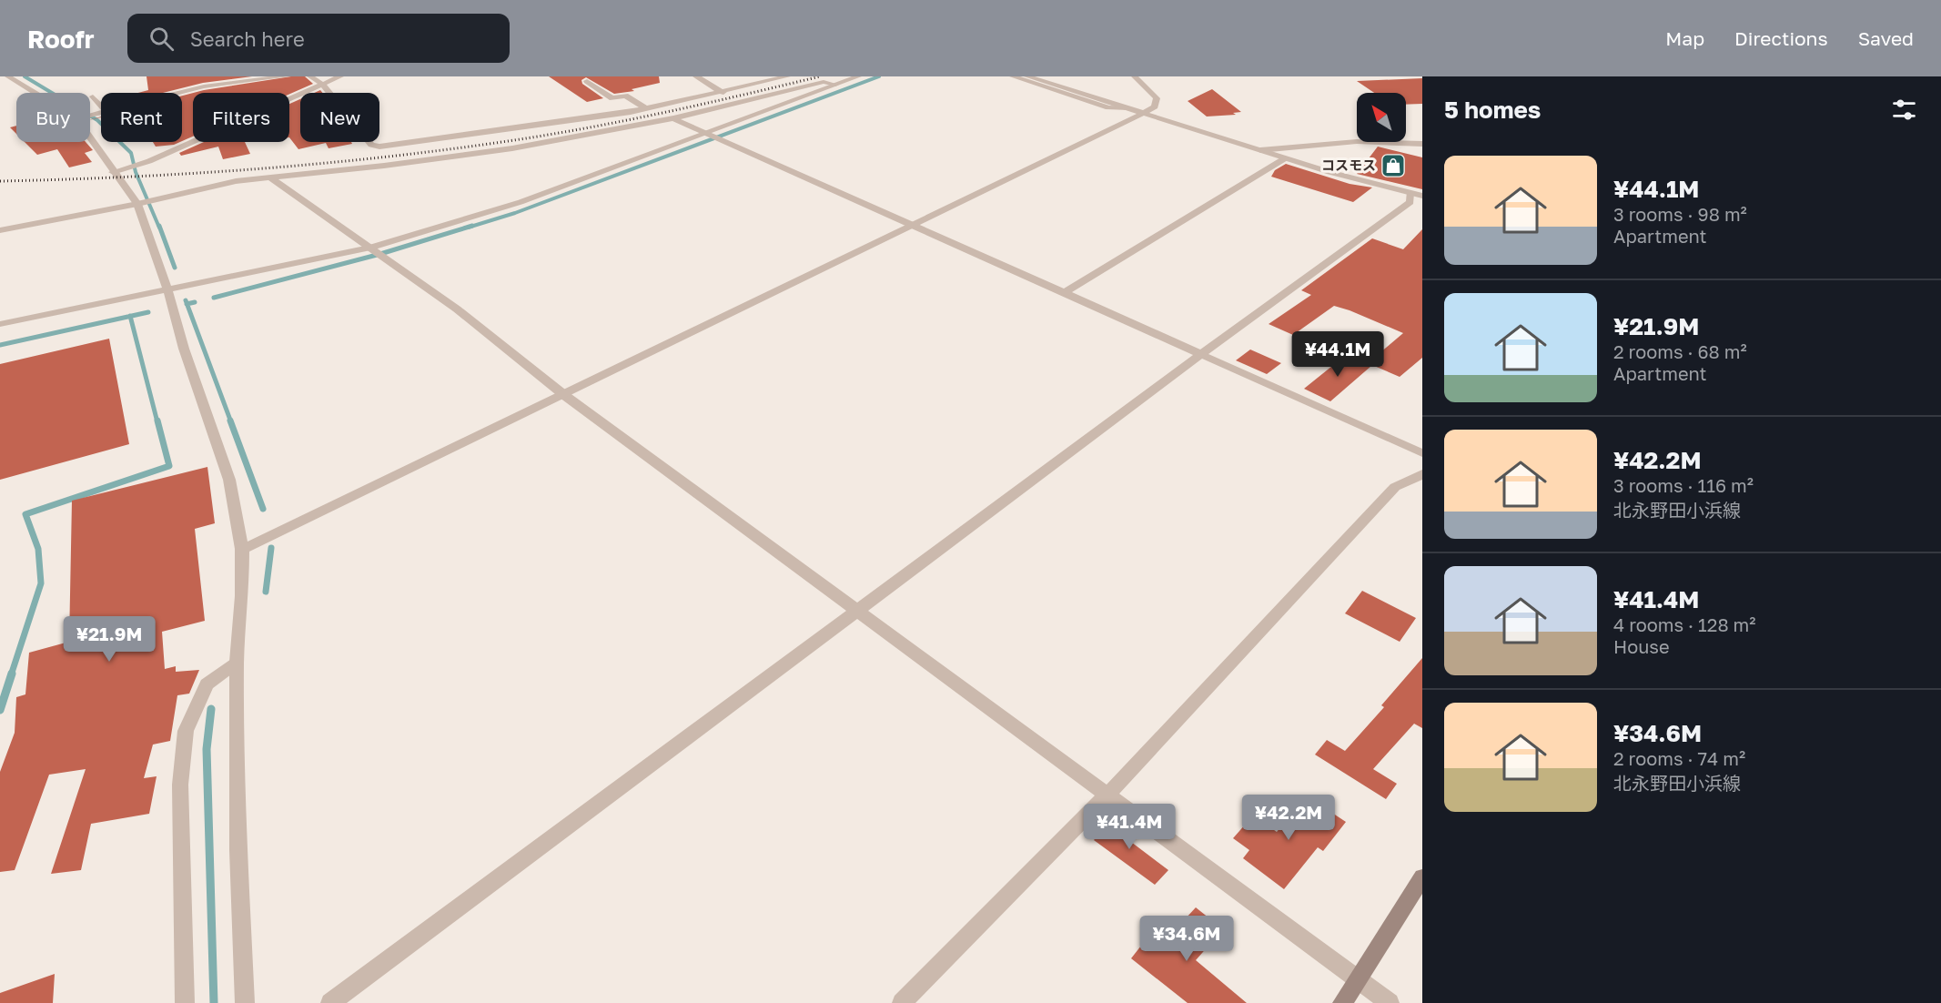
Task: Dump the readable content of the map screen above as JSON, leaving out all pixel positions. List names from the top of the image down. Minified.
{"places":{"shop":["コスモス"]},"north":"top left","page":{"header":"Roofr","search":"Search here","nav":["Map","Directions","Saved"],"heading":"5 homes","chip":["Buy","Rent","Filters","New"],"list":[{"name":"¥44.1M","note":"3 rooms · 98 m² · Apartment"},{"name":"¥21.9M","note":"2 rooms · 68 m² · Apartment"},{"name":"¥42.2M","note":"3 rooms · 116 m² · 北永野田小浜線"},{"name":"¥41.4M","note":"4 rooms · 128 m² · House"},{"name":"¥34.6M","note":"2 rooms · 74 m² · 北永野田小浜線"}],"price":["¥44.1M","¥21.9M","¥42.2M","¥41.4M","¥34.6M"]}}
